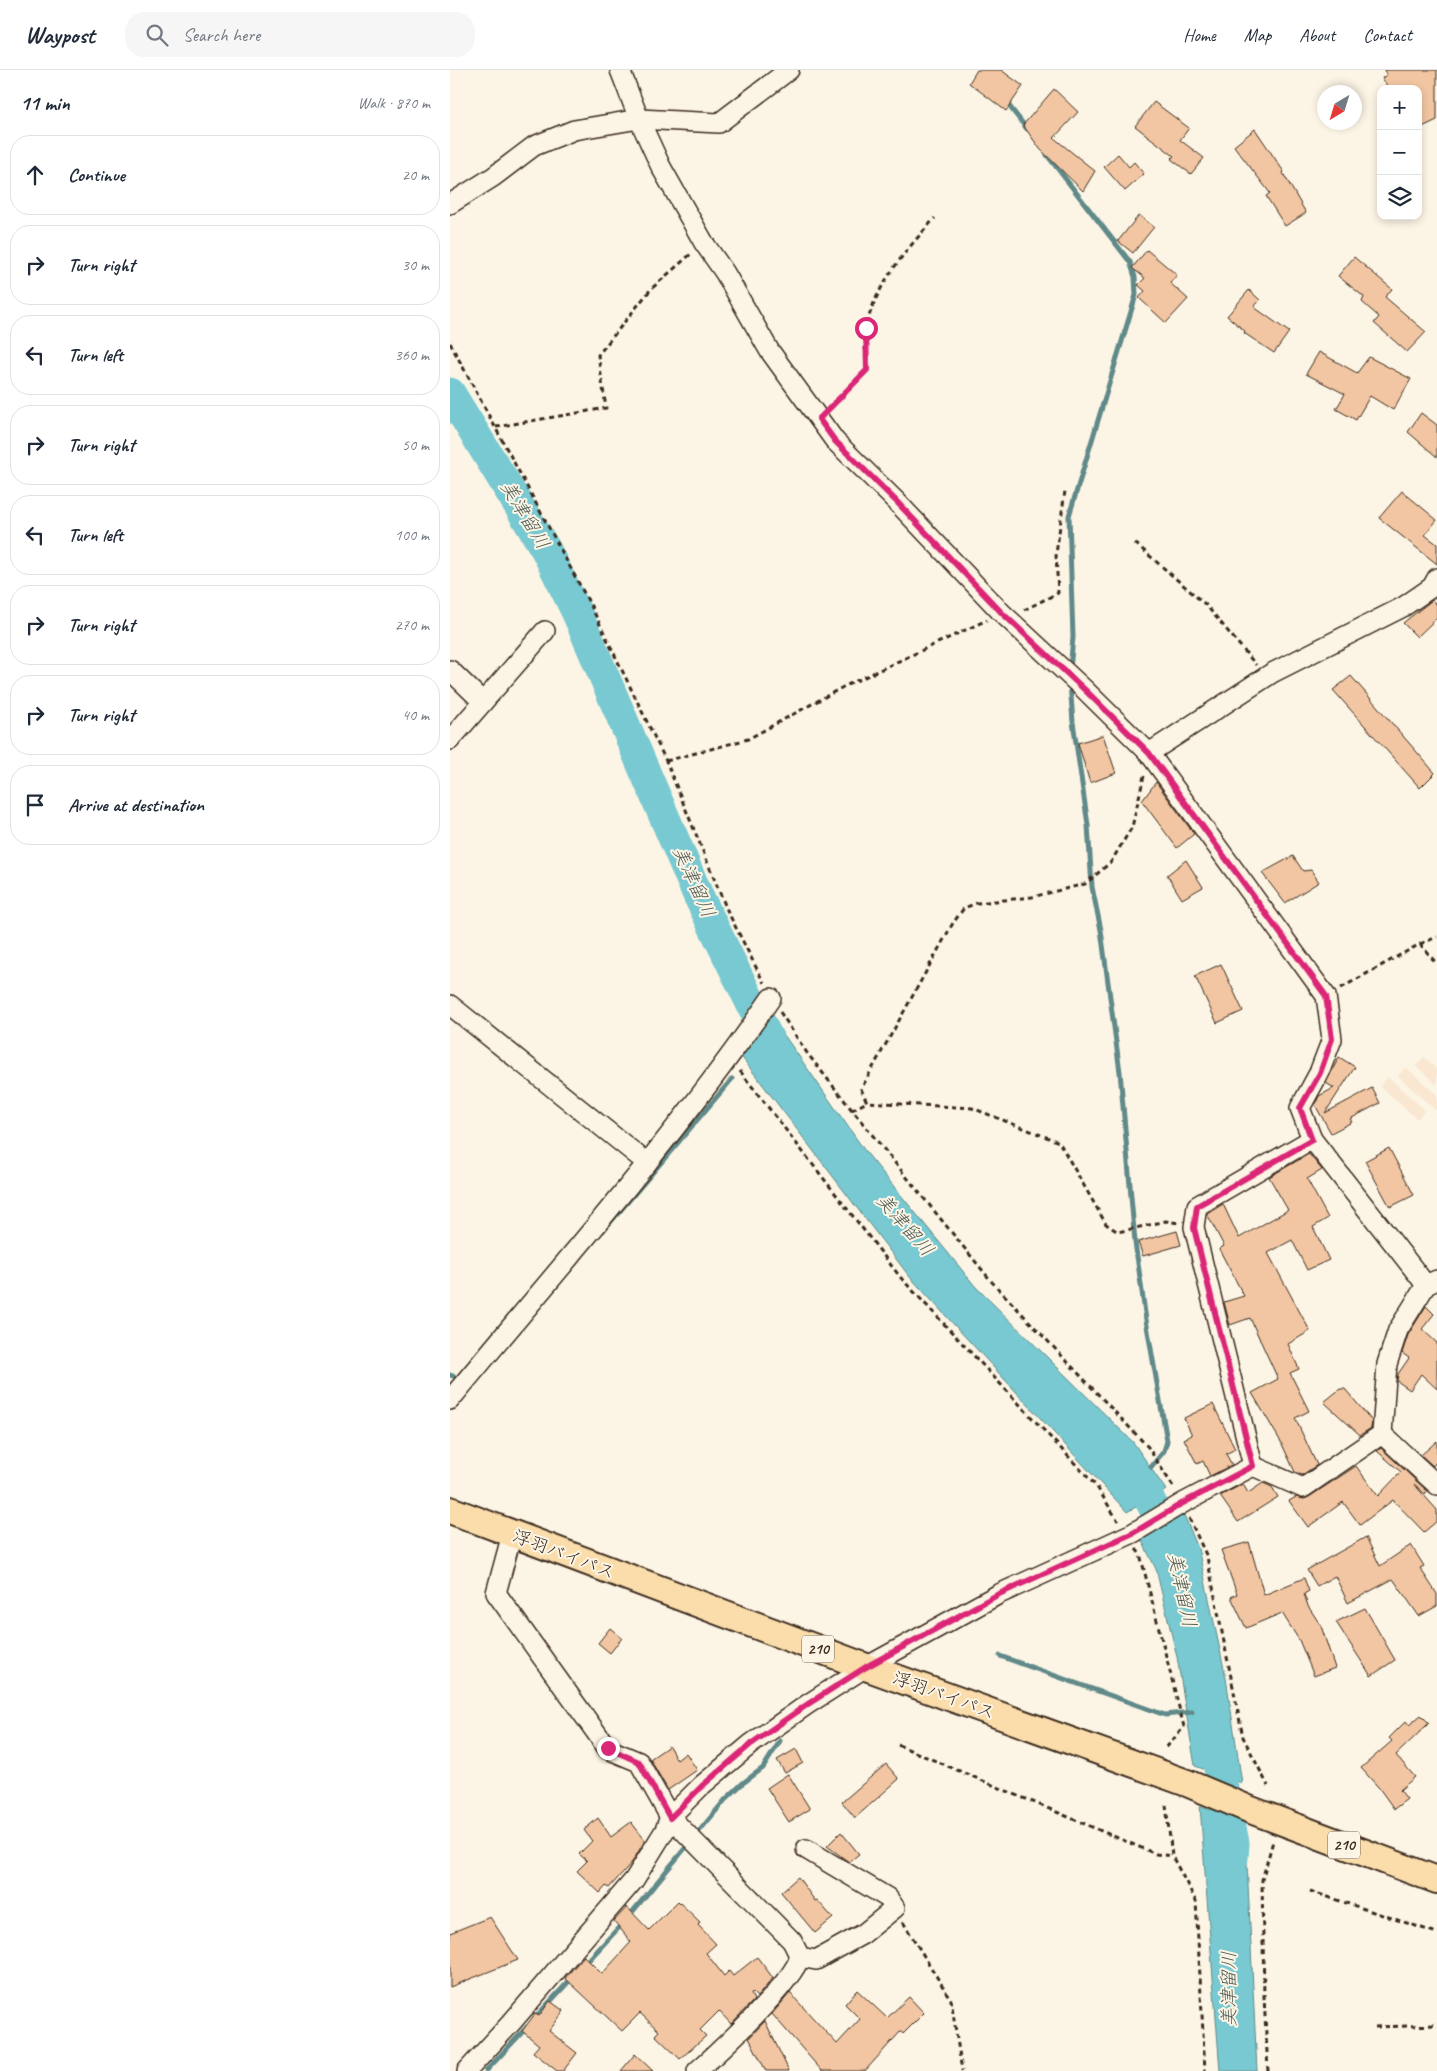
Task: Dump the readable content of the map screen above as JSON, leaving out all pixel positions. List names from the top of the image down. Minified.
{"streets":{"highway":["浮羽バイパス","210"]},"water":["美津留川"],"north":"bottom left","page":{"header":"Waypost","search":"Search here","nav":["Home","Map","About","Contact"],"heading":["11 min","Walk · 870 m"],"map_buttons":["+","−"],"list":[["Continue","20 m"],["Turn right","30 m"],["Turn left","360 m"],["Turn right","50 m"],["Turn left","100 m"],["Turn right","270 m"],["Turn right","40 m"],"Arrive at destination"]}}
